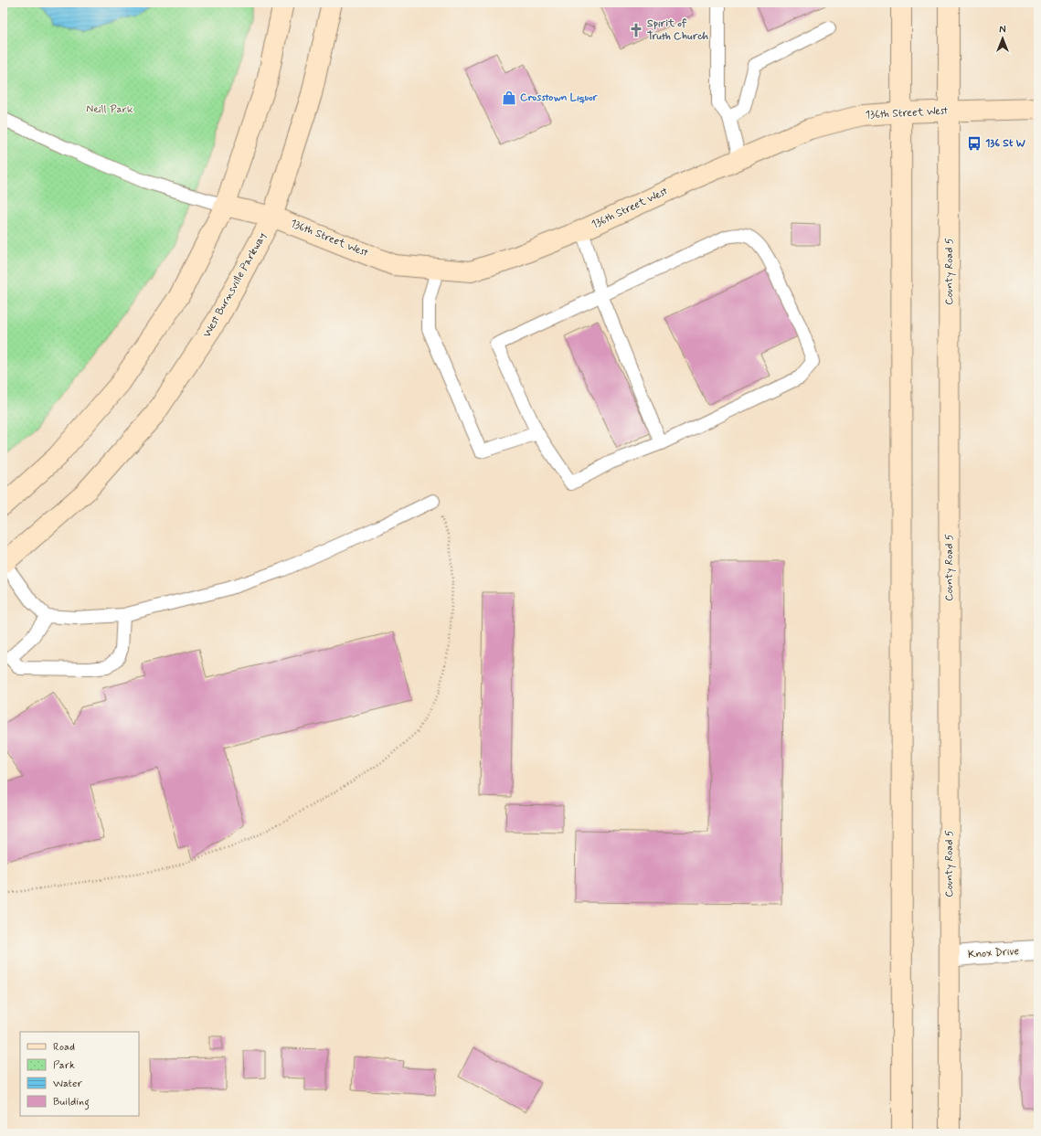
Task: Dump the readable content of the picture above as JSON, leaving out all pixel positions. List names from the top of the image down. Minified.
{"streets":{"main road":["136th Street West","County Road 5","West Burnsville Parkway"],"street":["Knox Drive"]},"crossings":[["136th Street West","County Road 5"],["136th Street West","West Burnsville Parkway"],["County Road 5","Knox Drive"]],"parks":["Neill Park"],"places":{"church":["Spirit of Truth Church"],"shop":["Crosstown Liquor"],"bus stop":["136 St W"]},"legend":["Road","Park","Water","Building"],"north":"top"}
